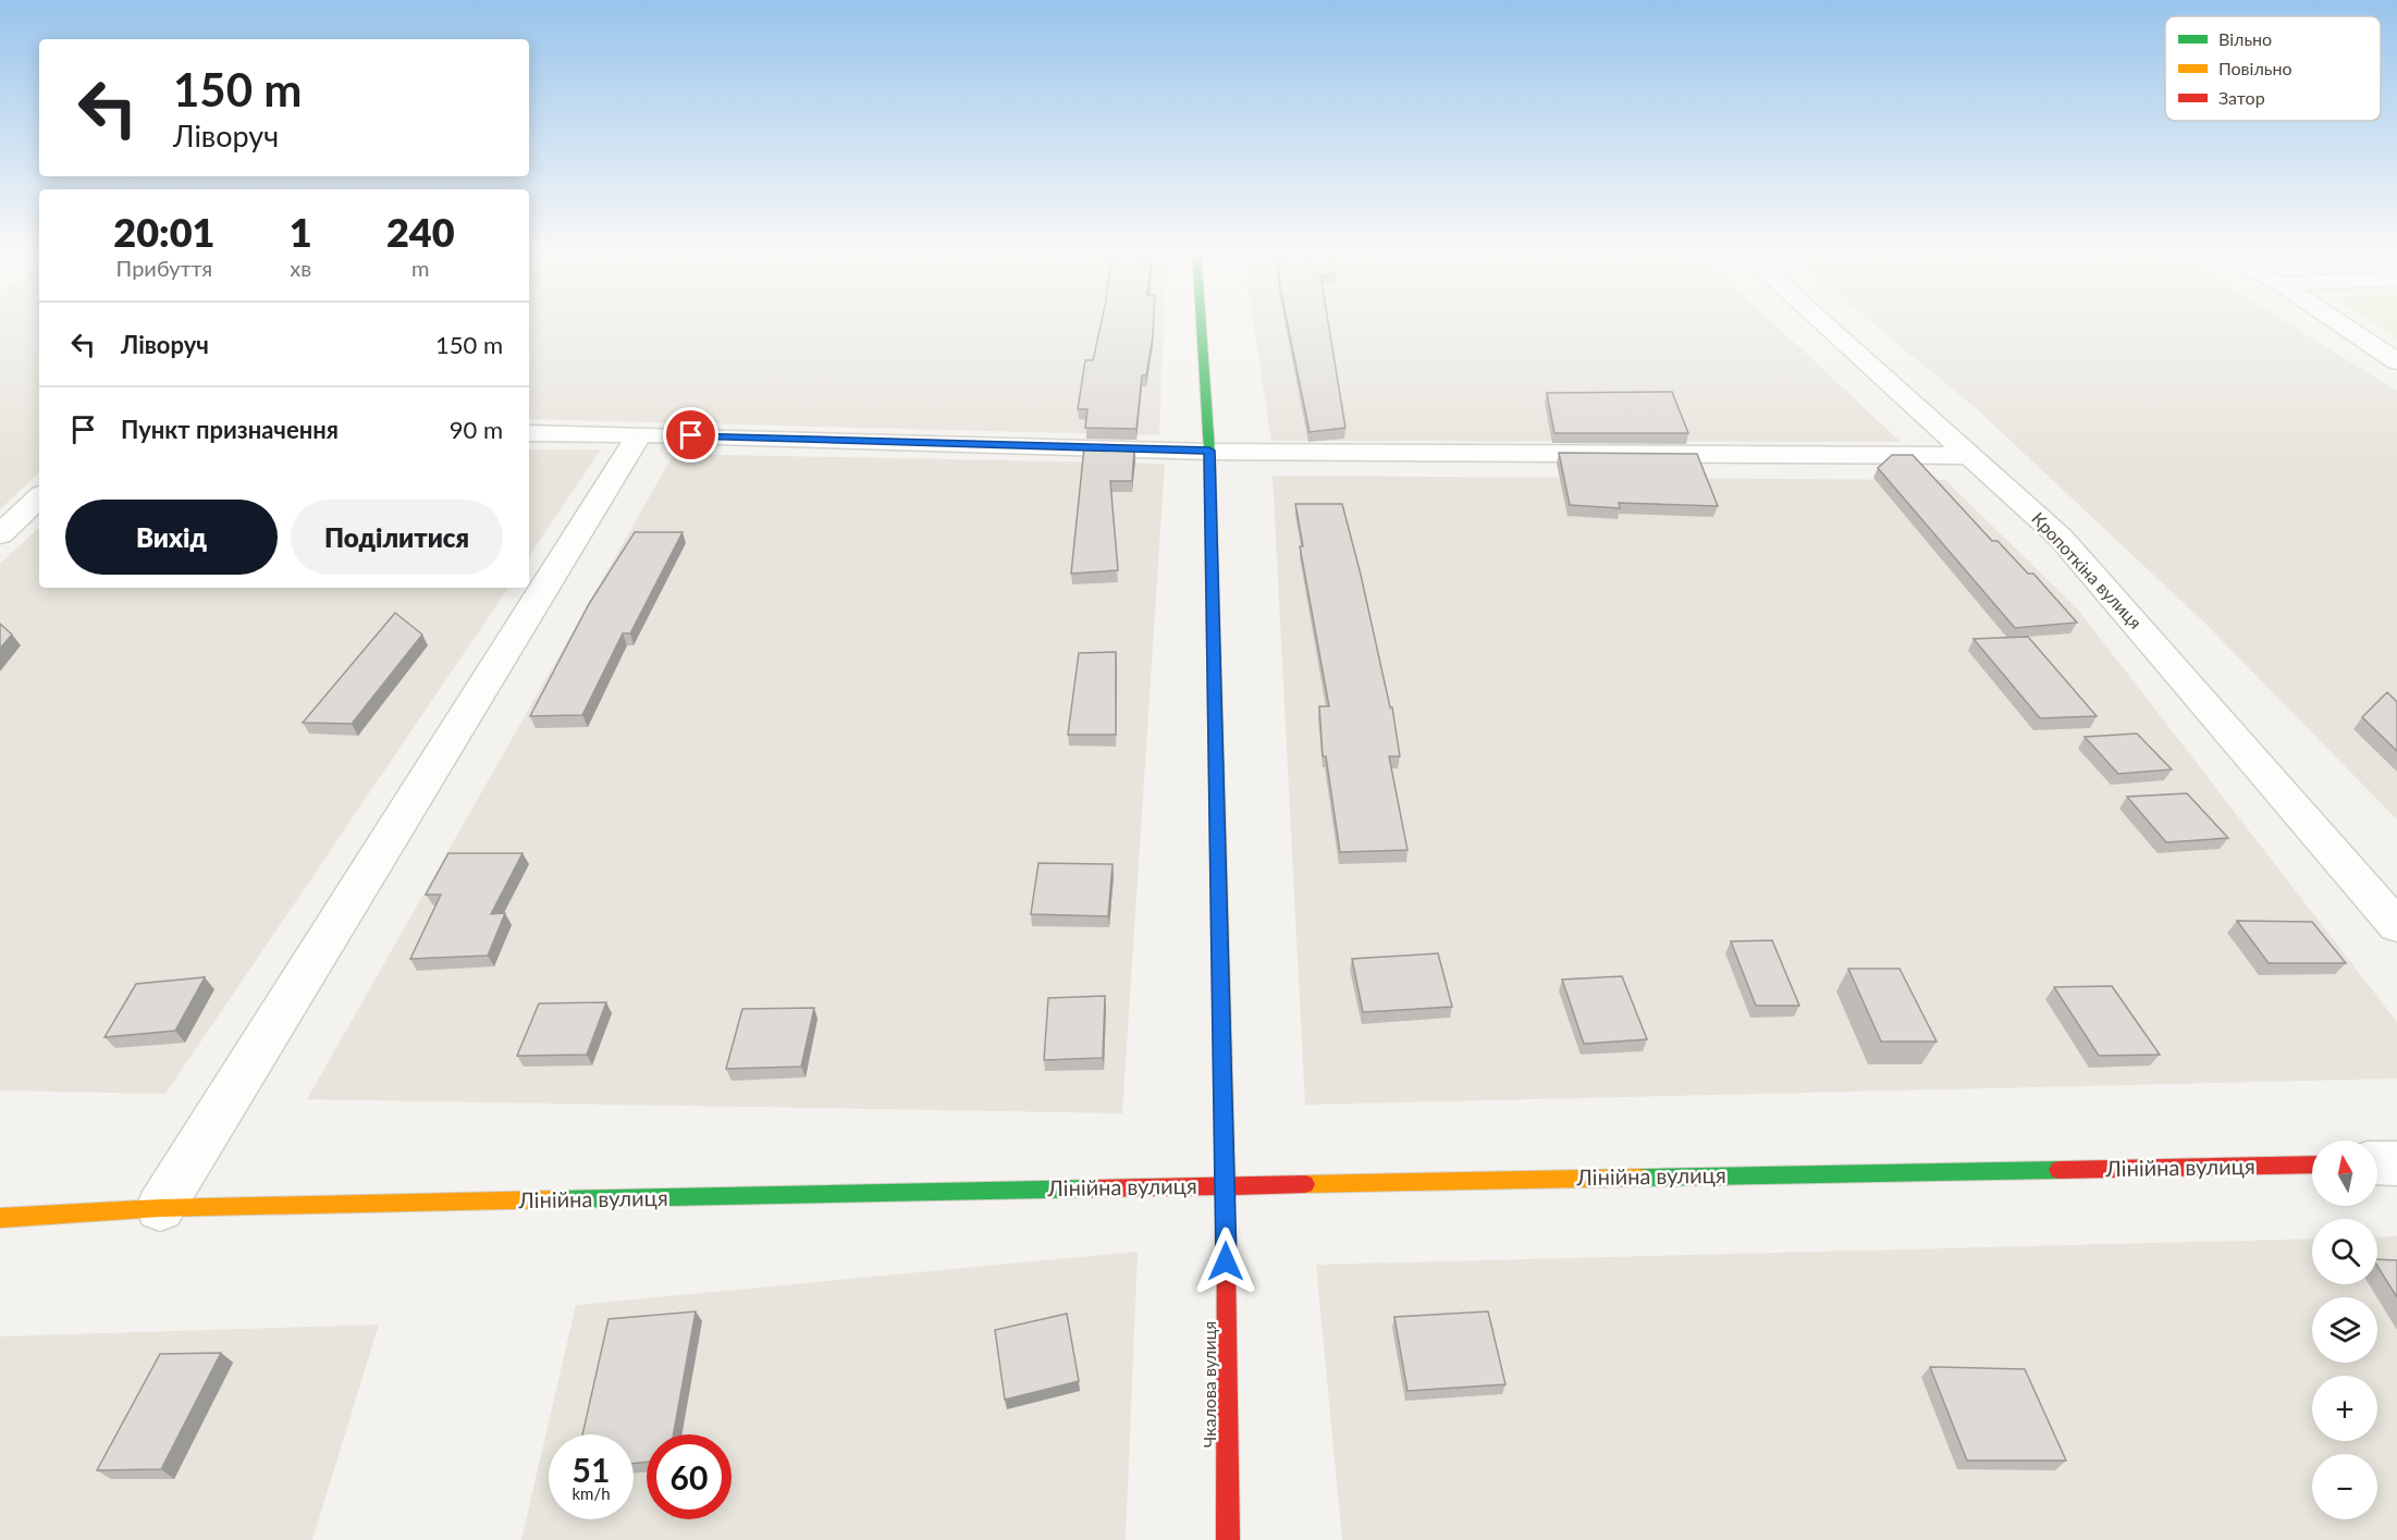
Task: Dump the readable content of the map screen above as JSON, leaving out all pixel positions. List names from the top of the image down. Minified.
{"streets":{"main road":["Лінійна вулиця","Чкалова вулиця"],"street":["Кропоткіна вулиця"]},"crossings":[["Лінійна вулиця","Чкалова вулиця"]],"legend":["Вільно","Повільно","Затор"],"north":"top","page":{"turn":["150 m","Ліворуч"],"eta":["20:01","Прибуття","1","хв","240","m"],"list":[{"name":"Ліворуч","value":"150 m"},{"name":"Пункт призначення","value":"90 m"}],"buttons":["Вихід","Поділитися"],"map_buttons":["+","−"],"speed":"51 km/h","limit":"60"}}
